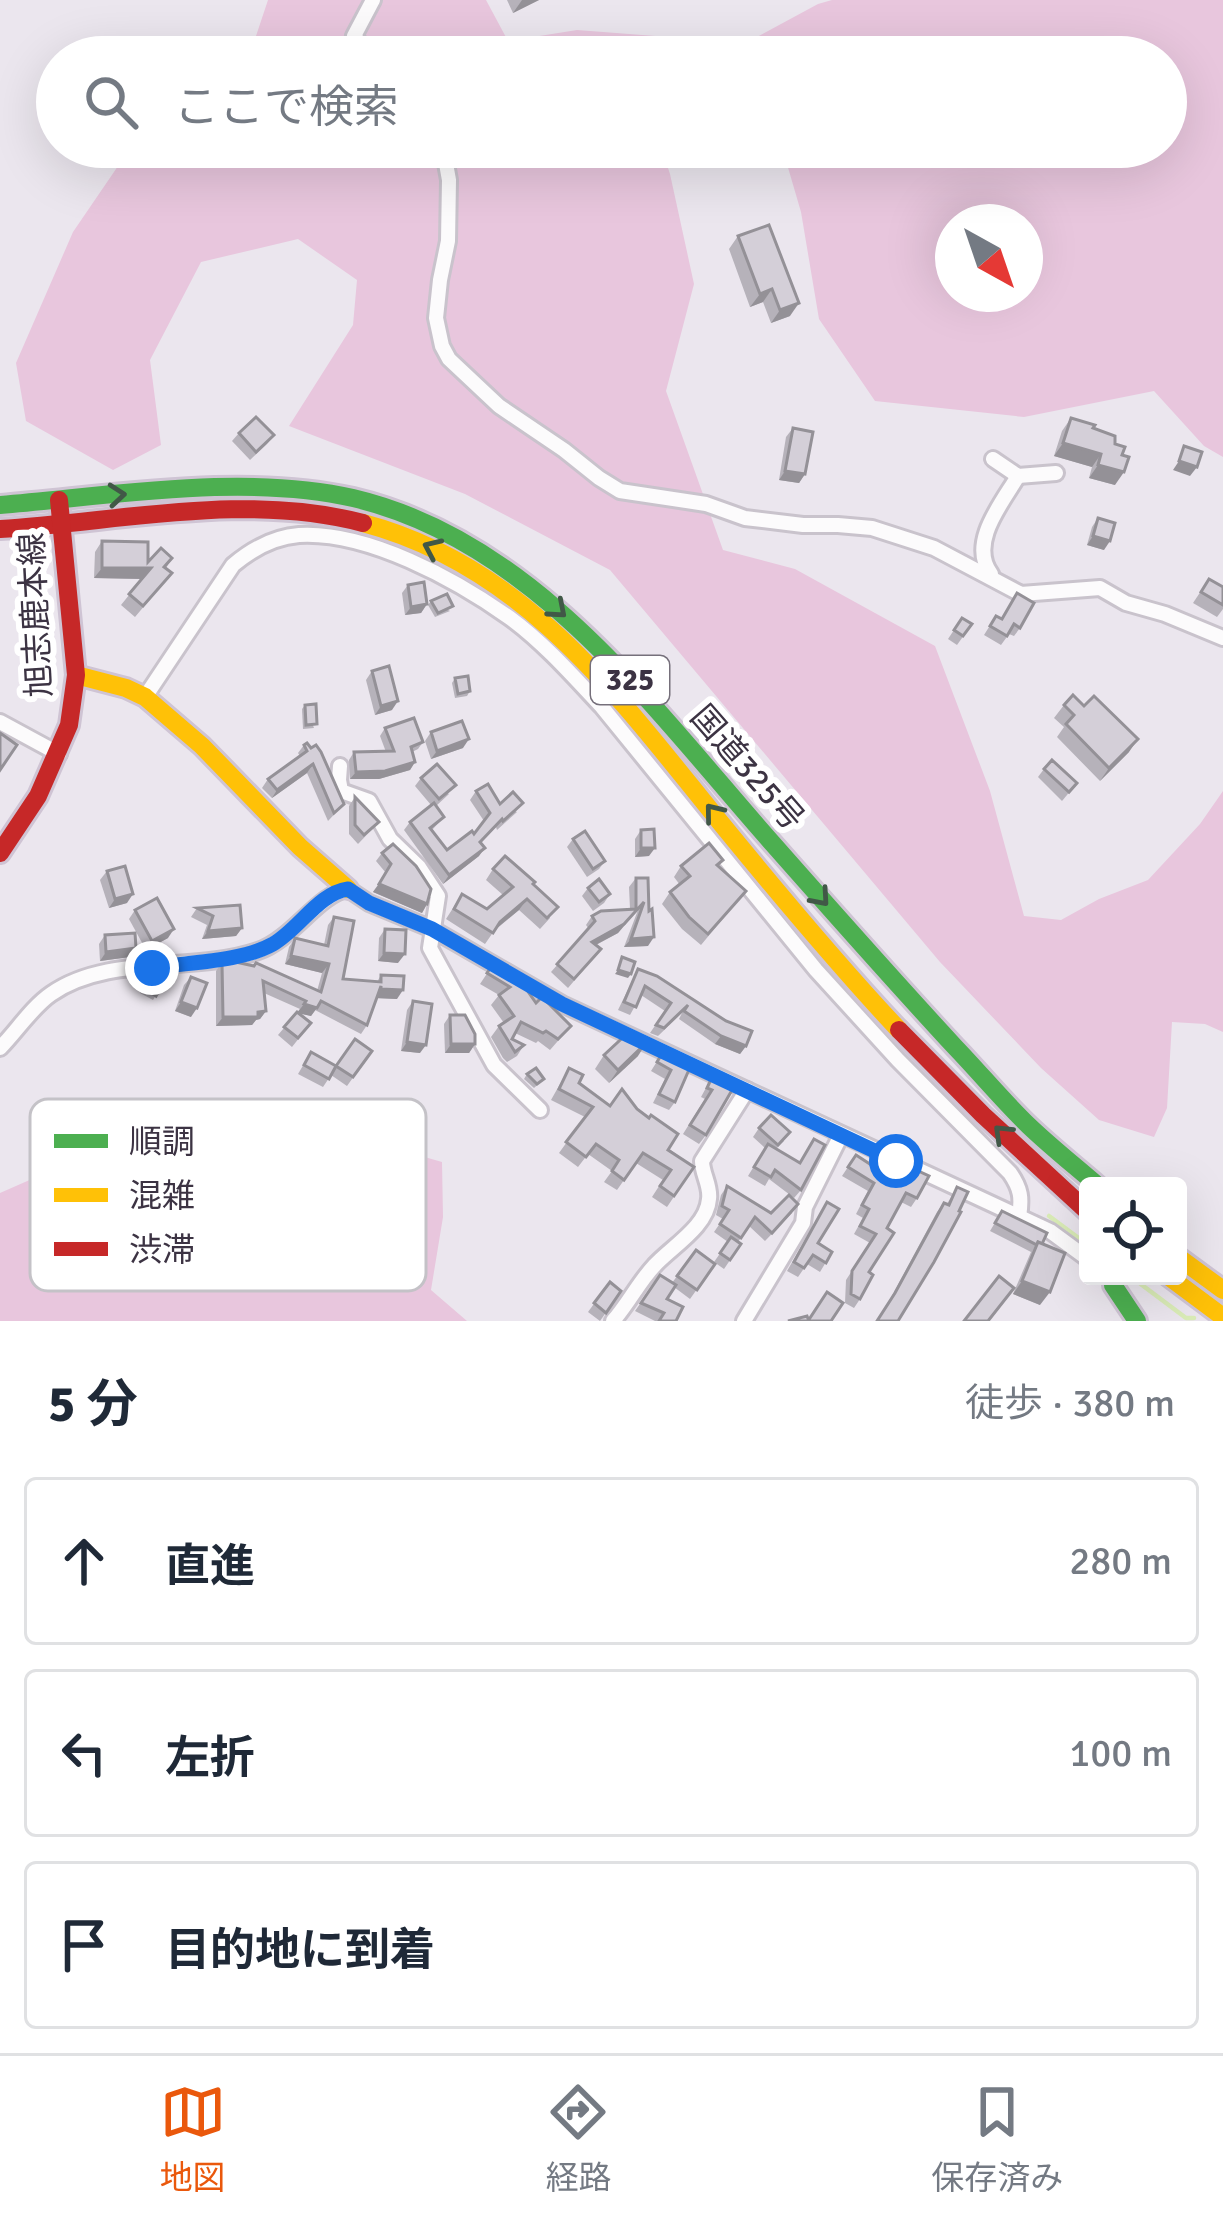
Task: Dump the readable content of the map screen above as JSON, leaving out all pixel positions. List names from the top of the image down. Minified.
{"streets":{"main road":["旭志鹿本線","325","国道325号"]},"crossings":[["旭志鹿本線","国道325号"]],"legend":["順調","混雑","渋滞"],"north":"bottom right","page":{"search":"ここで検索","heading":["5 分","徒歩 · 380 m"],"list":[["直進","280 m"],["左折","100 m"],"目的地に到着"],"nav":["地図","経路","保存済み"]}}
